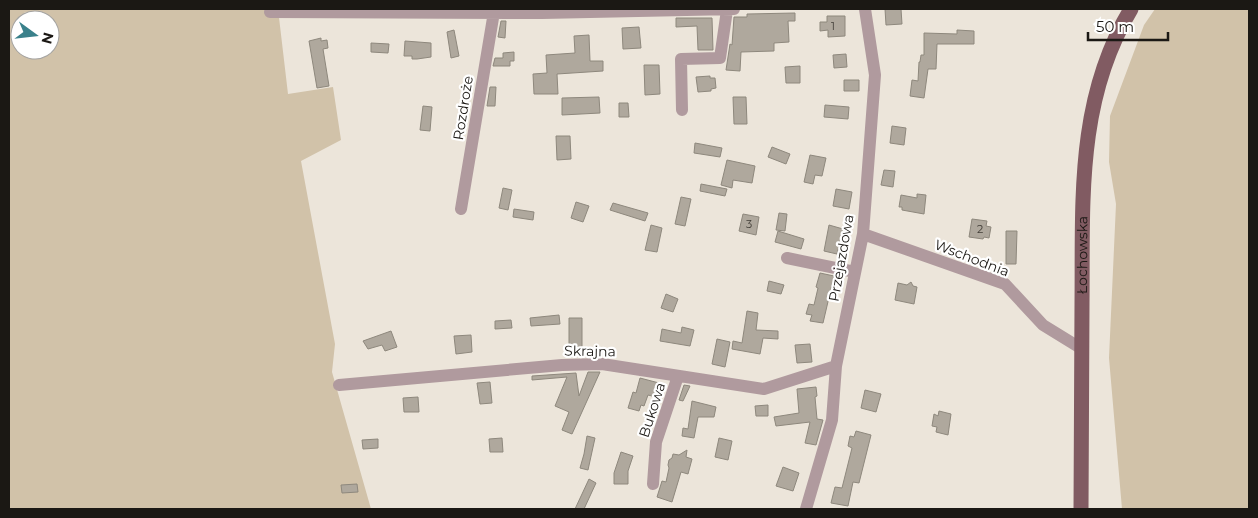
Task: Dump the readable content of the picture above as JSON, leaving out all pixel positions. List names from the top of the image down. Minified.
{"streets":{"main road":["Łochowska"],"street":["Rozdroże","Przejazdowa","Wschodnia","Skrajna","Bukowa"]},"crossings":[["Łochowska","Wschodnia"],["Przejazdowa","Wschodnia"],["Przejazdowa","Skrajna"],["Skrajna","Bukowa"]],"house_numbers":["1","3","2"],"scale_bar":"50 m","north":"right"}
